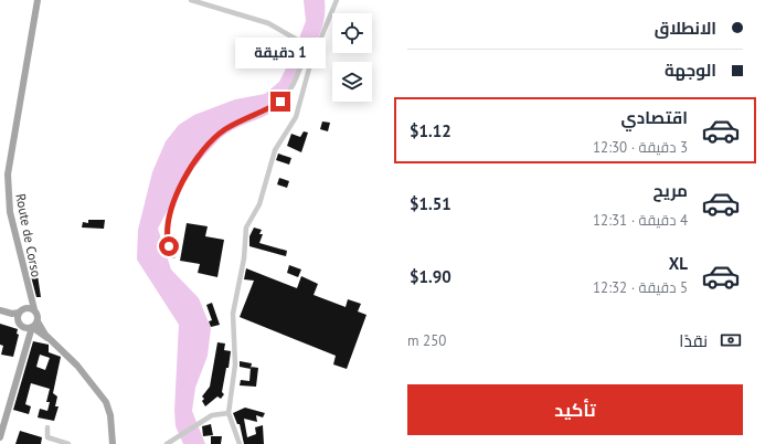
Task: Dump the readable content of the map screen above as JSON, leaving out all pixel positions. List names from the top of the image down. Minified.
{"streets":{"main road":["Route de Corso"]},"page":{"banner":["الانطلاق","الوجهة"],"bubble":"1 دقيقة","list":[{"name":"اقتصادي","note":"3 دقيقة · 12:30","value":"$1.12"},{"name":"مريح","note":"4 دقيقة · 12:31","value":"$1.51"},{"name":"XL","note":"5 دقيقة · 12:32","value":"$1.90"}],"pay":["نقدًا","250 m"],"buttons":"تأكيد"}}
